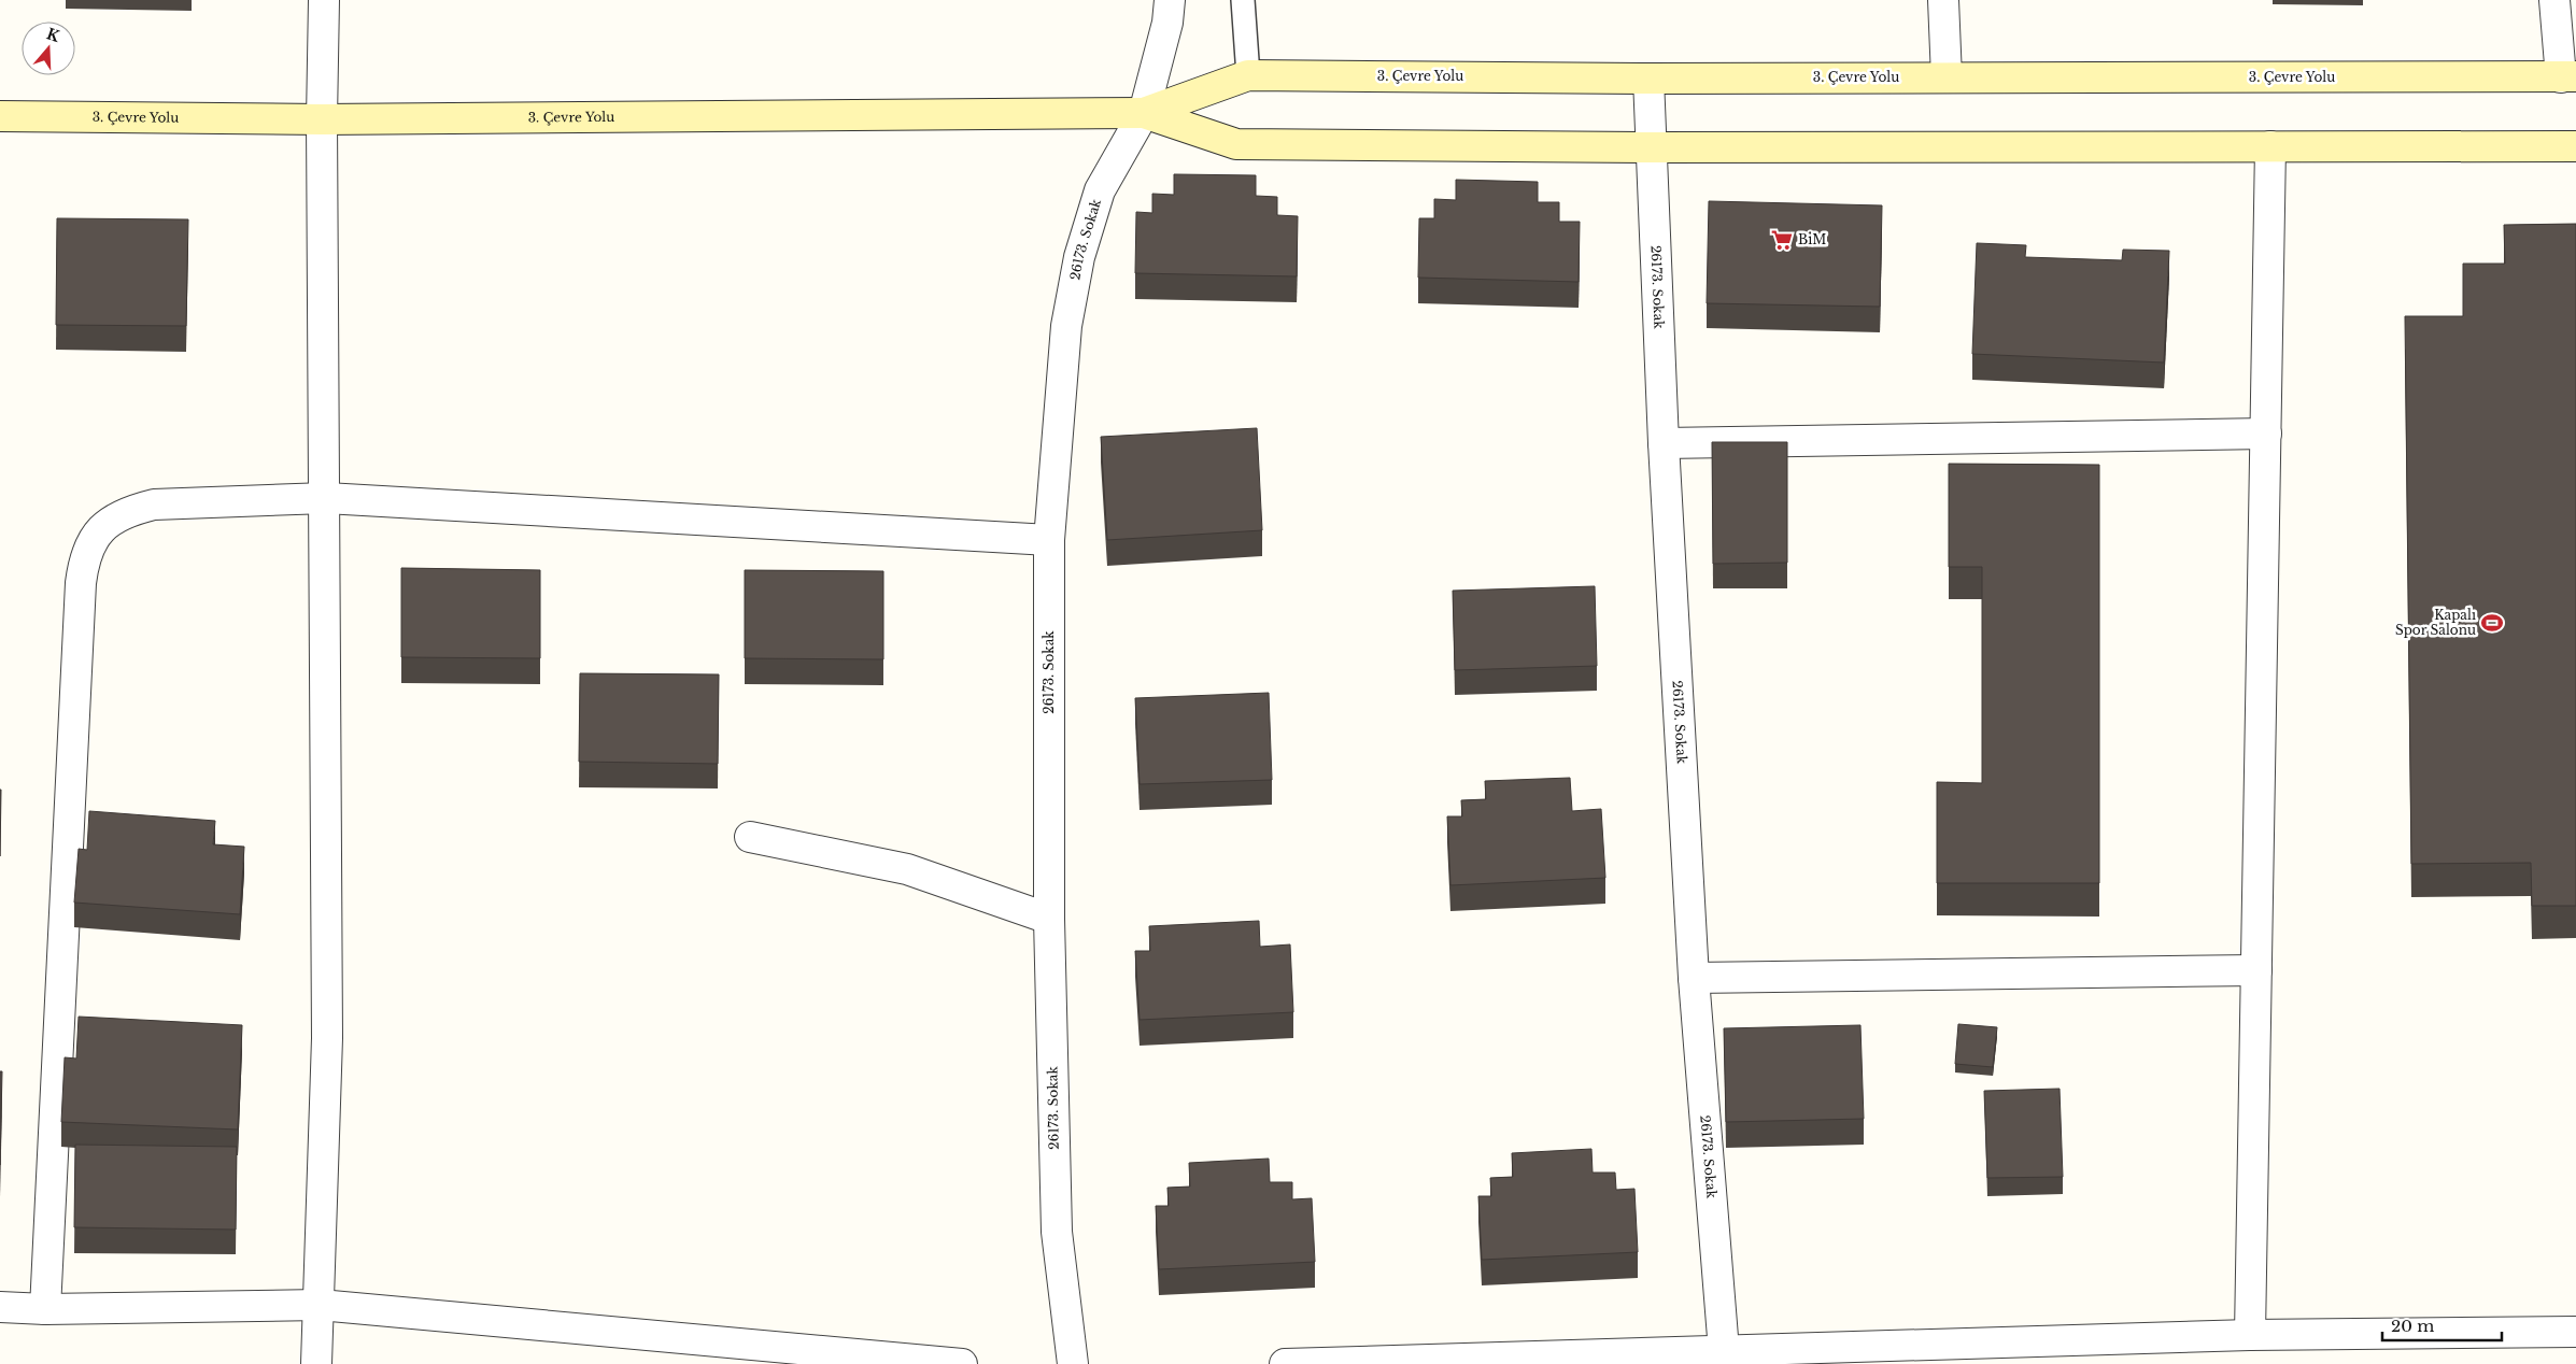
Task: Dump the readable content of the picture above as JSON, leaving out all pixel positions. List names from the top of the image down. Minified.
{"streets":{"main road":["3. Çevre Yolu"],"street":["26173. Sokak"]},"crossings":[["3. Çevre Yolu","26173. Sokak"]],"places":{"supermarket":["BiM"],"sports":["Kapalı Spor Salonu"]},"scale_bar":"20 m","north":"top"}
